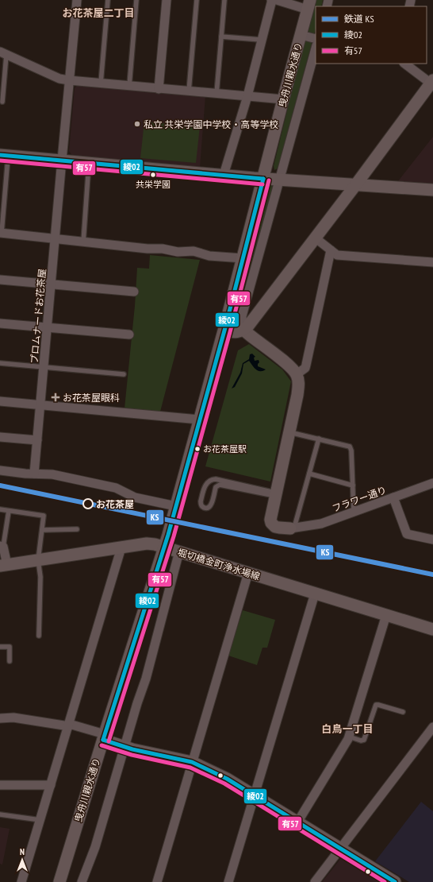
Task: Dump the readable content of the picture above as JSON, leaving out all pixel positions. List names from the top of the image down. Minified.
{"streets":{"street":["曳舟川親水通り","プロムナードお花茶屋","フラワー通り","堀切橋金町浄水場線"]},"crossings":[["曳舟川親水通り","堀切橋金町浄水場線"]],"districts":["お花茶屋二丁目","白鳥一丁目"],"places":{"other":["私立 共栄学園中学校・高等学校","共栄学園","お花茶屋駅","お花茶屋"],"health":["お花茶屋眼科"]},"lines":["transit line 綾02","transit line 有57","rail line KS"],"legend":["鉄道 KS","綾02","有57"],"north":"top"}
